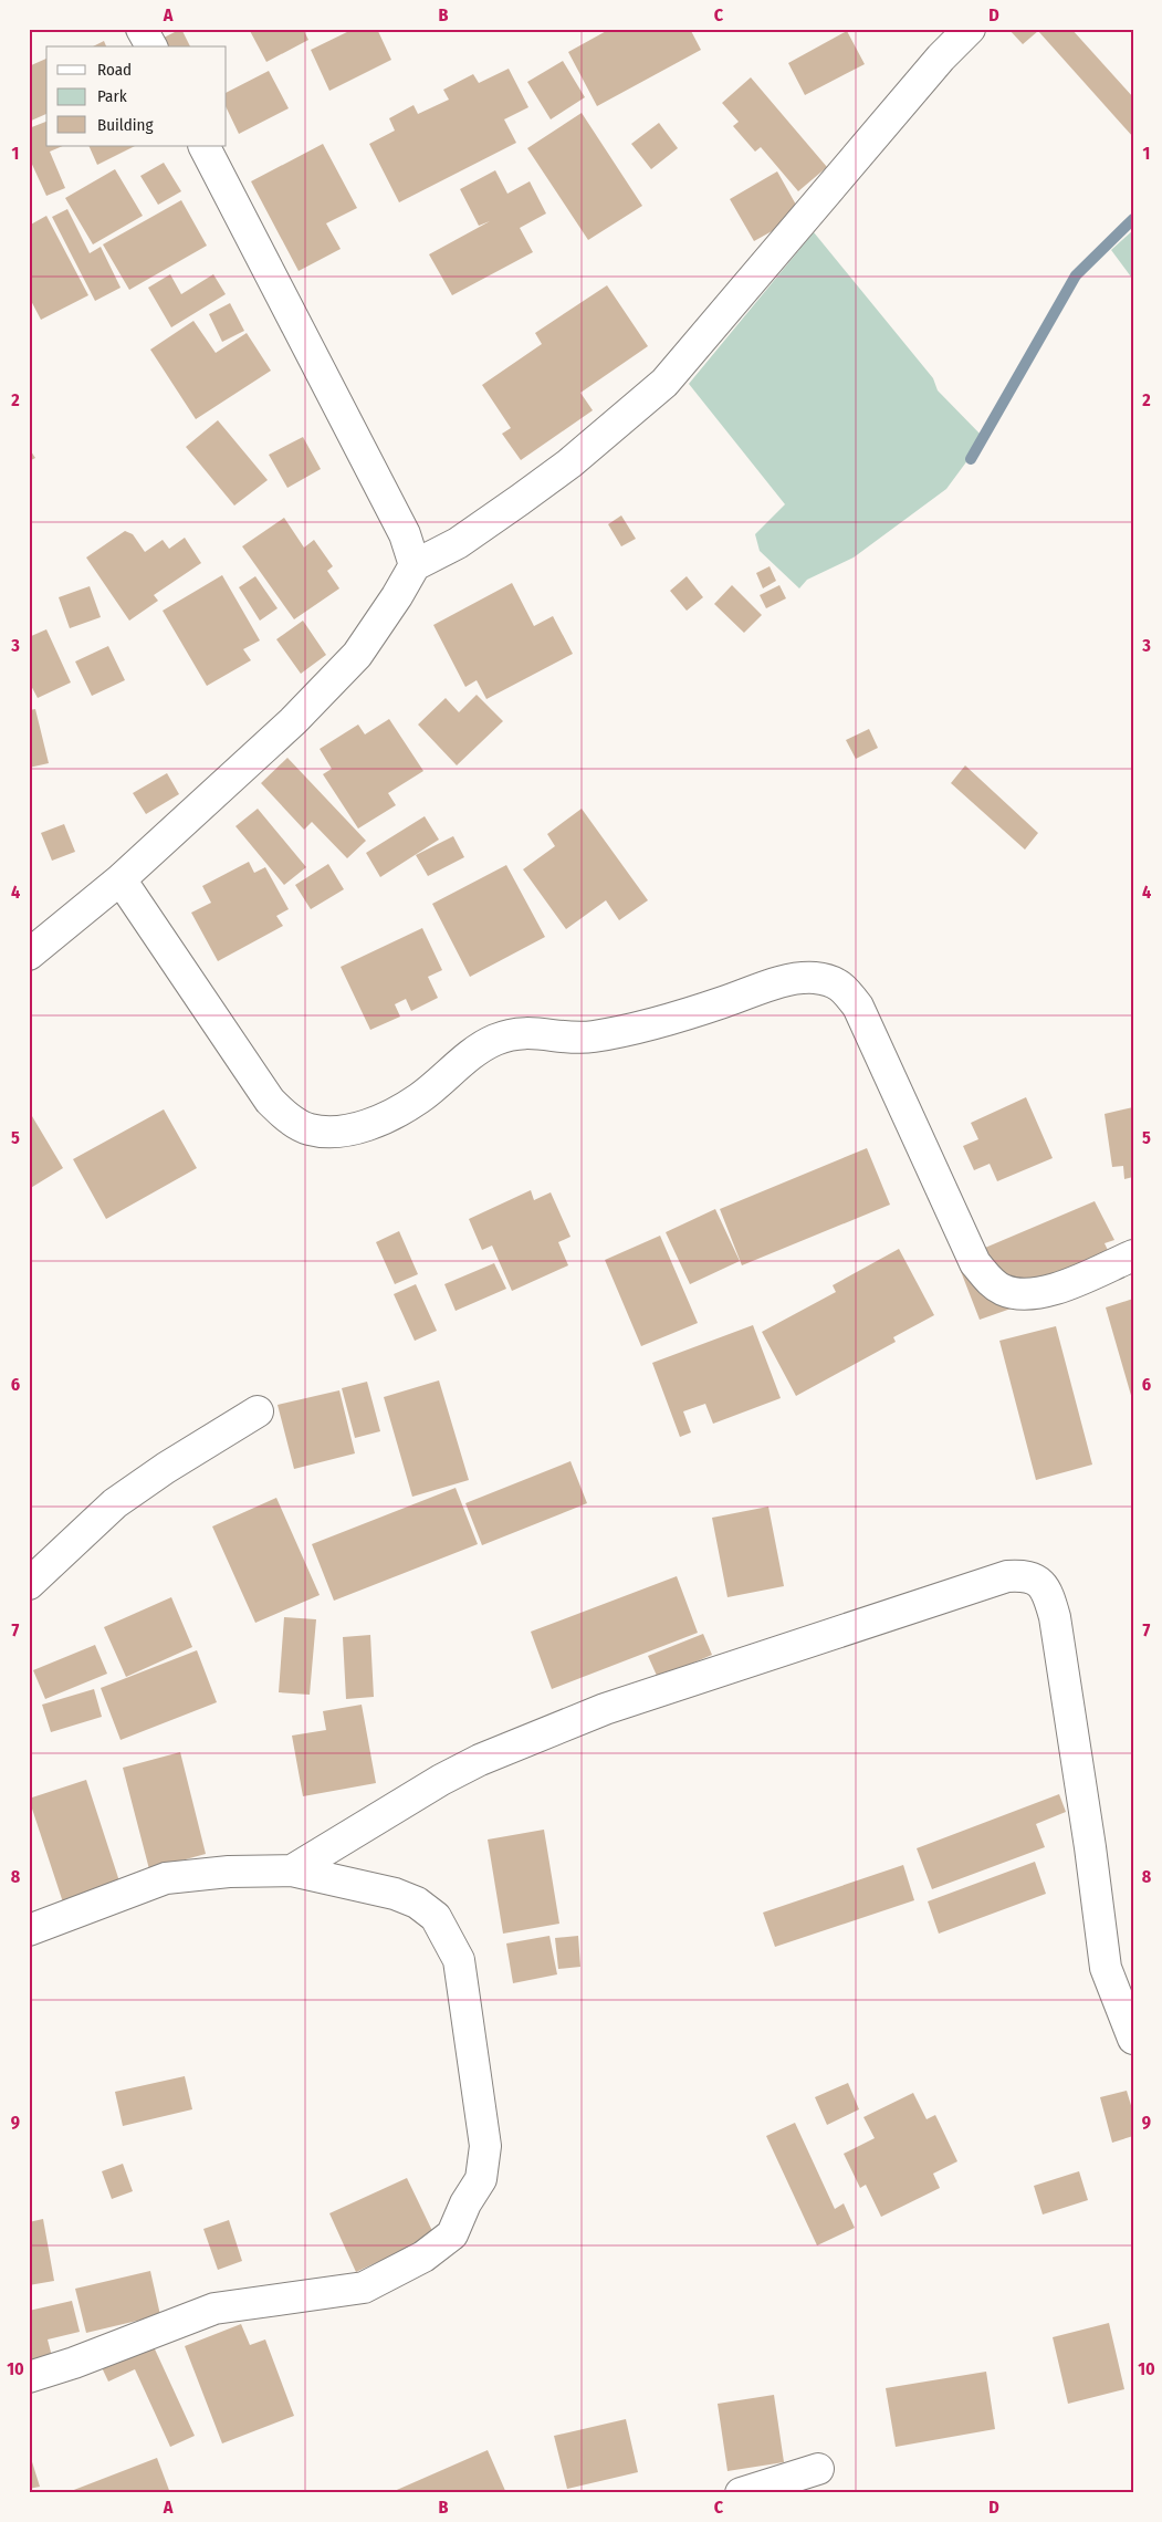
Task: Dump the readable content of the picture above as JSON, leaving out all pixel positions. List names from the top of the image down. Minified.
{"legend":["Road","Park","Building"],"grid":{"columns":["A","B","C","D"],"rows":["1","2","3","4","5","6","7","8","9","10"]}}
